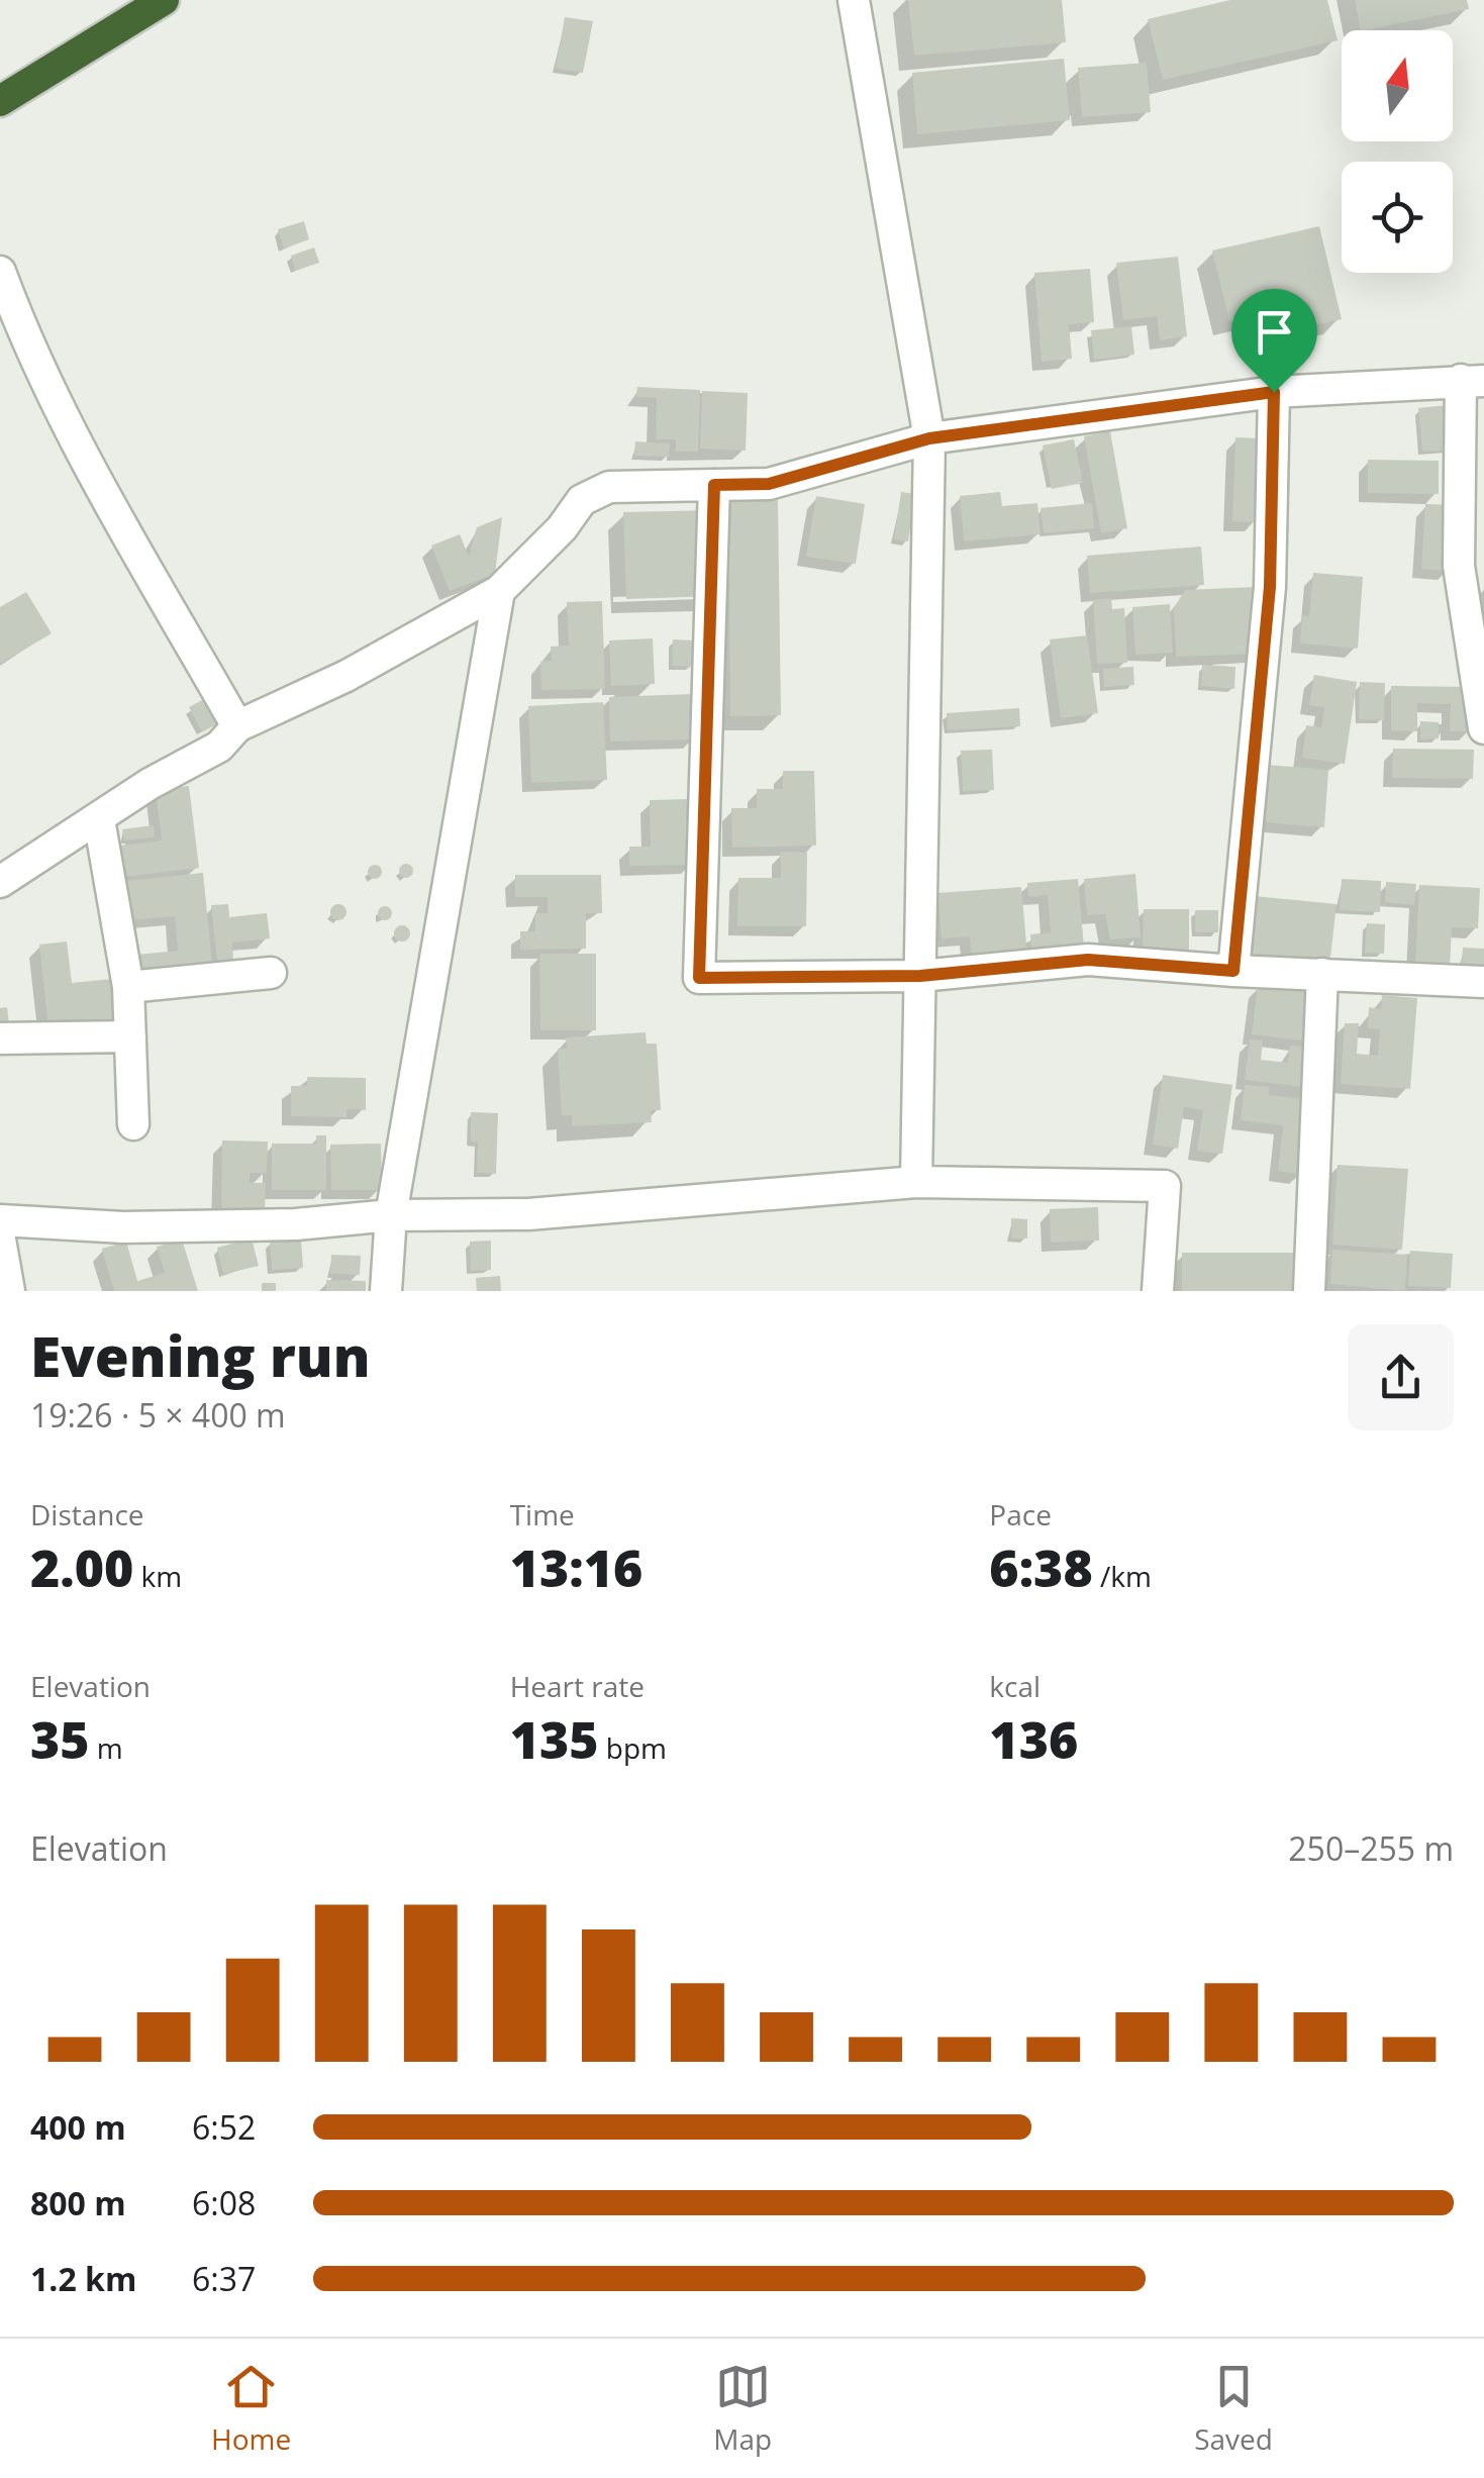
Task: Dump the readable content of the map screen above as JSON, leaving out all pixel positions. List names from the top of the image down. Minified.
{"north":"top","page":{"heading":["Evening run","19:26 · 5 × 400 m"],"stats":[["Distance","2.00 km"],["Time","13:16"],["Pace","6:38 /km"],["Elevation","35 m"],["Heart rate","135 bpm"],["kcal","136"]],"chart":["Elevation","250–255 m"],"list":[{"name":"400 m","note":"6:52"},{"name":"800 m","note":"6:08"},{"name":"1.2 km","note":"6:37"}],"tabs":["Home","Map","Saved"]}}
